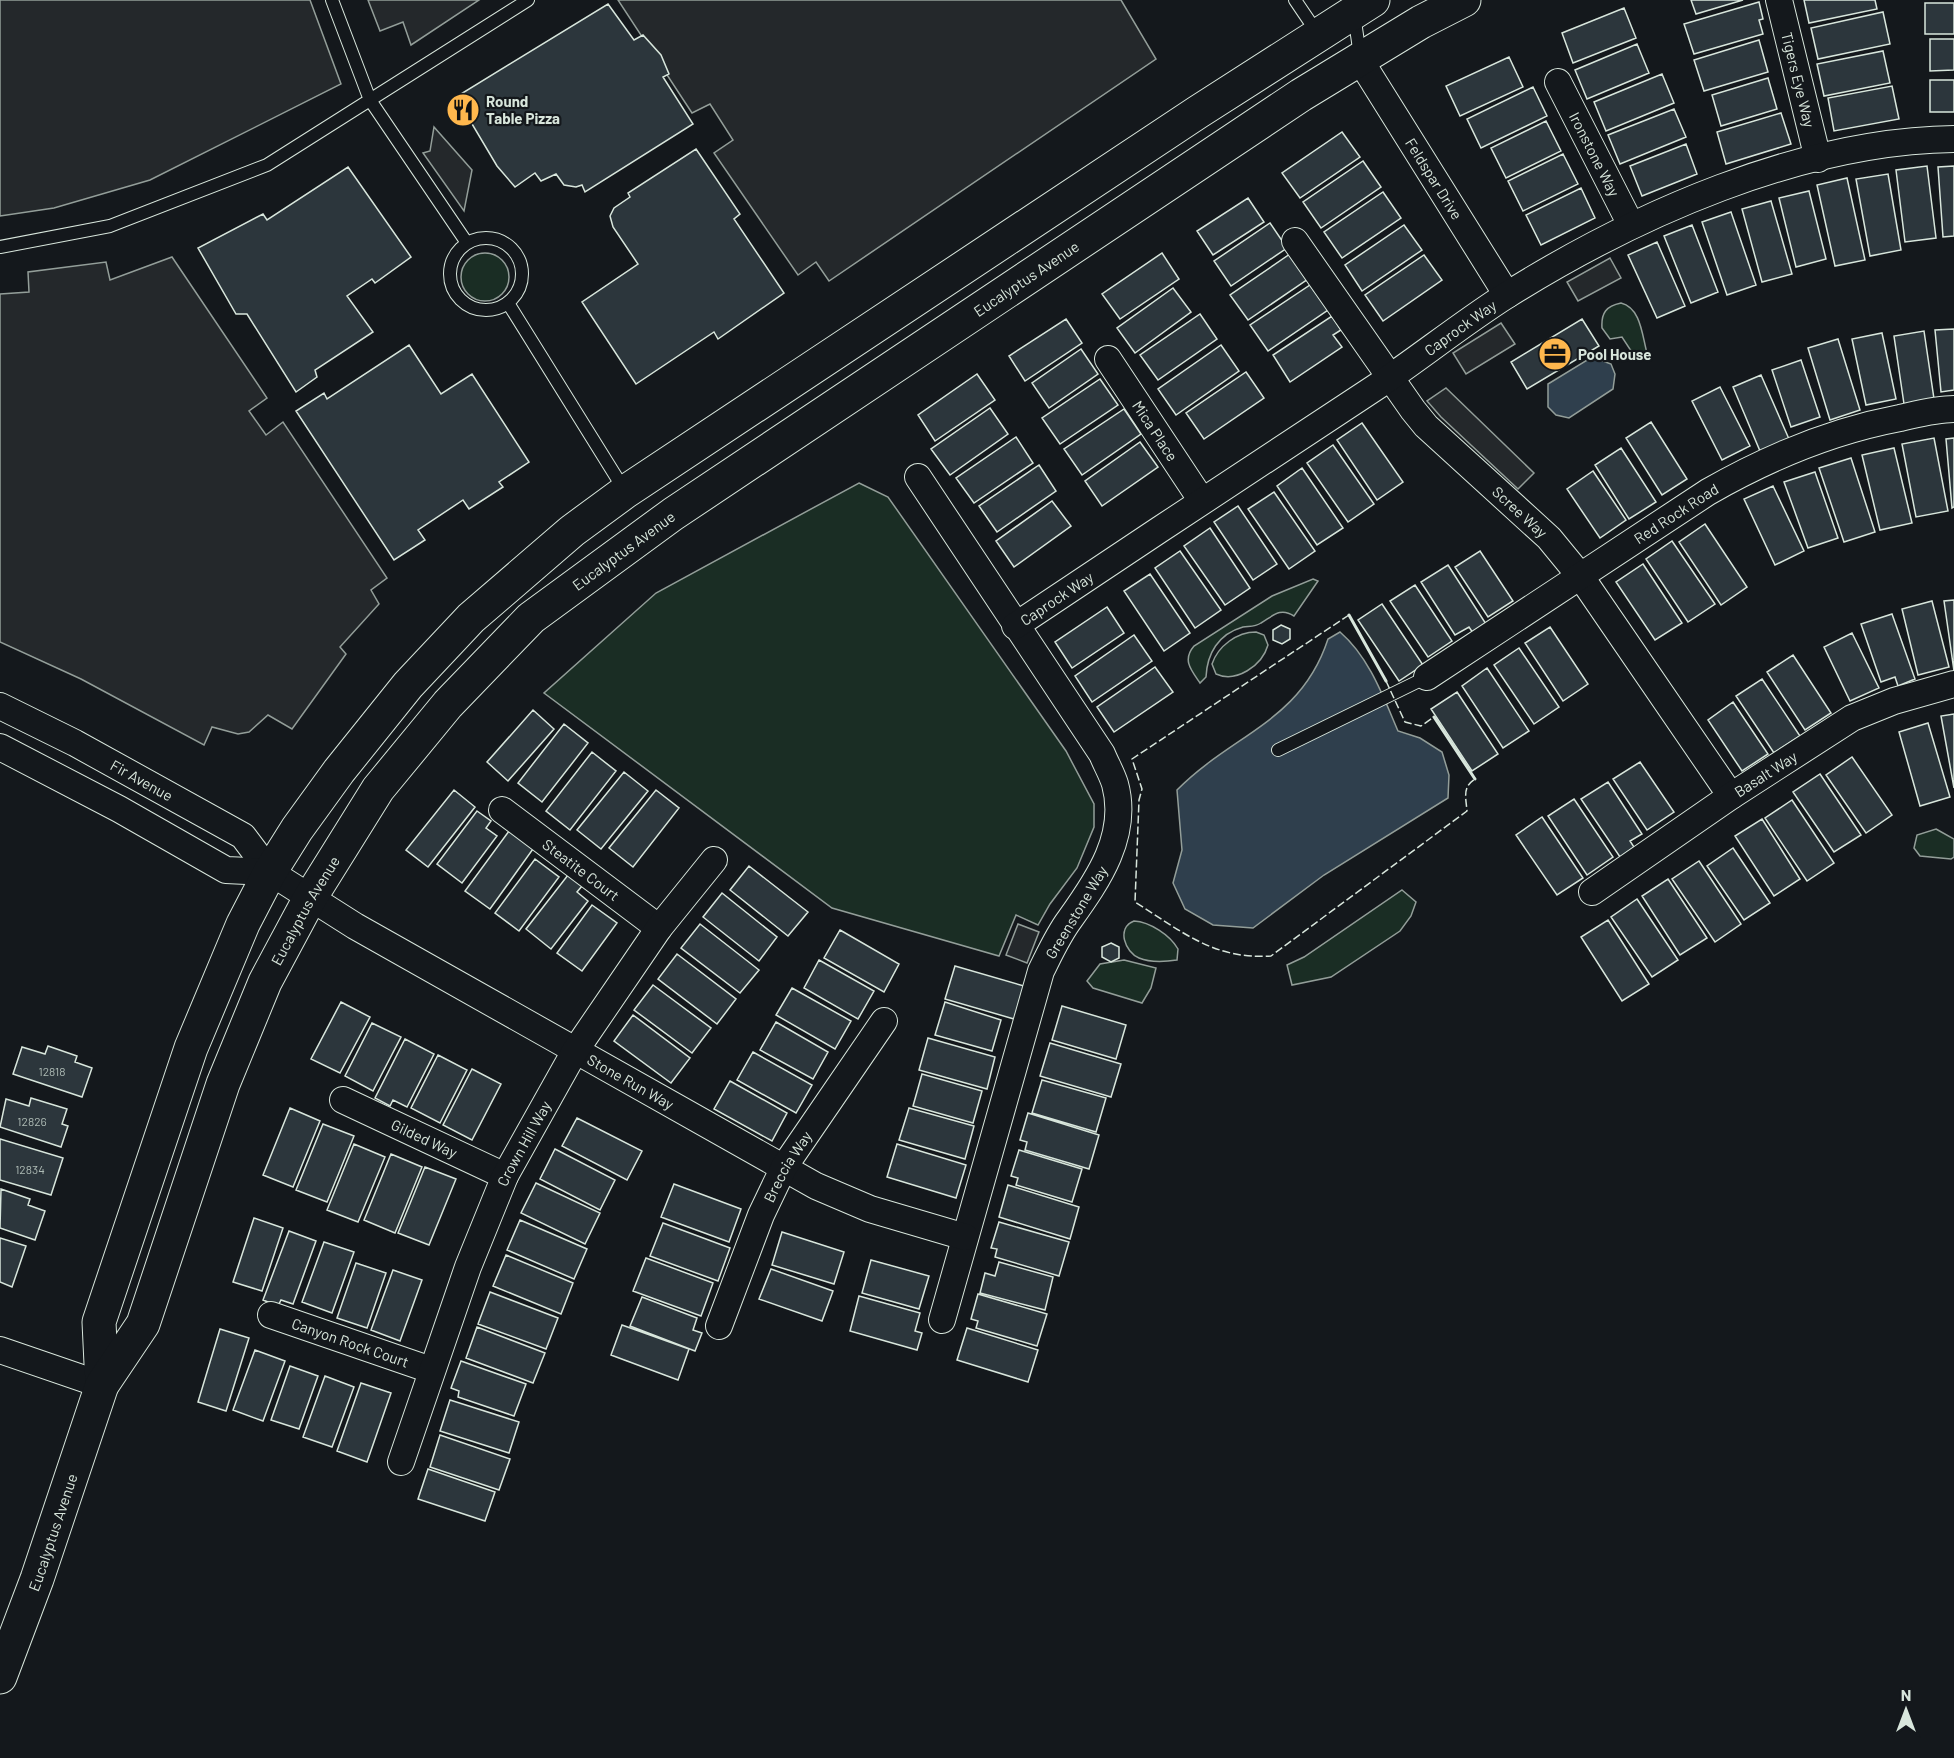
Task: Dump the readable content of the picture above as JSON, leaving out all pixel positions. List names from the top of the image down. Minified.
{"streets":{"main road":["Eucalyptus Avenue"],"street":["Tigers Eye Way","Ironstone Way","Feldspar Drive","Caprock Way","Mica Place","Scree Way","Red Rock Road","Basalt Way","Fir Avenue","Steatite Court","Greenstone Way","Stone Run Way","Gilded Way","Crown Hill Way","Breccia Way","Canyon Rock Court"]},"crossings":[["Tigers Eye Way","Caprock Way"],["Ironstone Way","Caprock Way"],["Feldspar Drive","Eucalyptus Avenue"],["Feldspar Drive","Caprock Way"],["Eucalyptus Avenue","Fir Avenue"],["Eucalyptus Avenue","Stone Run Way"],["Caprock Way","Mica Place"],["Caprock Way","Scree Way"],["Caprock Way","Greenstone Way"],["Scree Way","Red Rock Road"],["Scree Way","Basalt Way"],["Fir Avenue","Stone Run Way"],["Steatite Court","Crown Hill Way"],["Greenstone Way","Stone Run Way"],["Stone Run Way","Crown Hill Way"],["Stone Run Way","Breccia Way"],["Gilded Way","Crown Hill Way"],["Crown Hill Way","Canyon Rock Court"]],"places":{"restaurant":["Round Table Pizza"],"office":["Pool House"]},"house_numbers":["12818","12826","12834"],"north":"top"}
